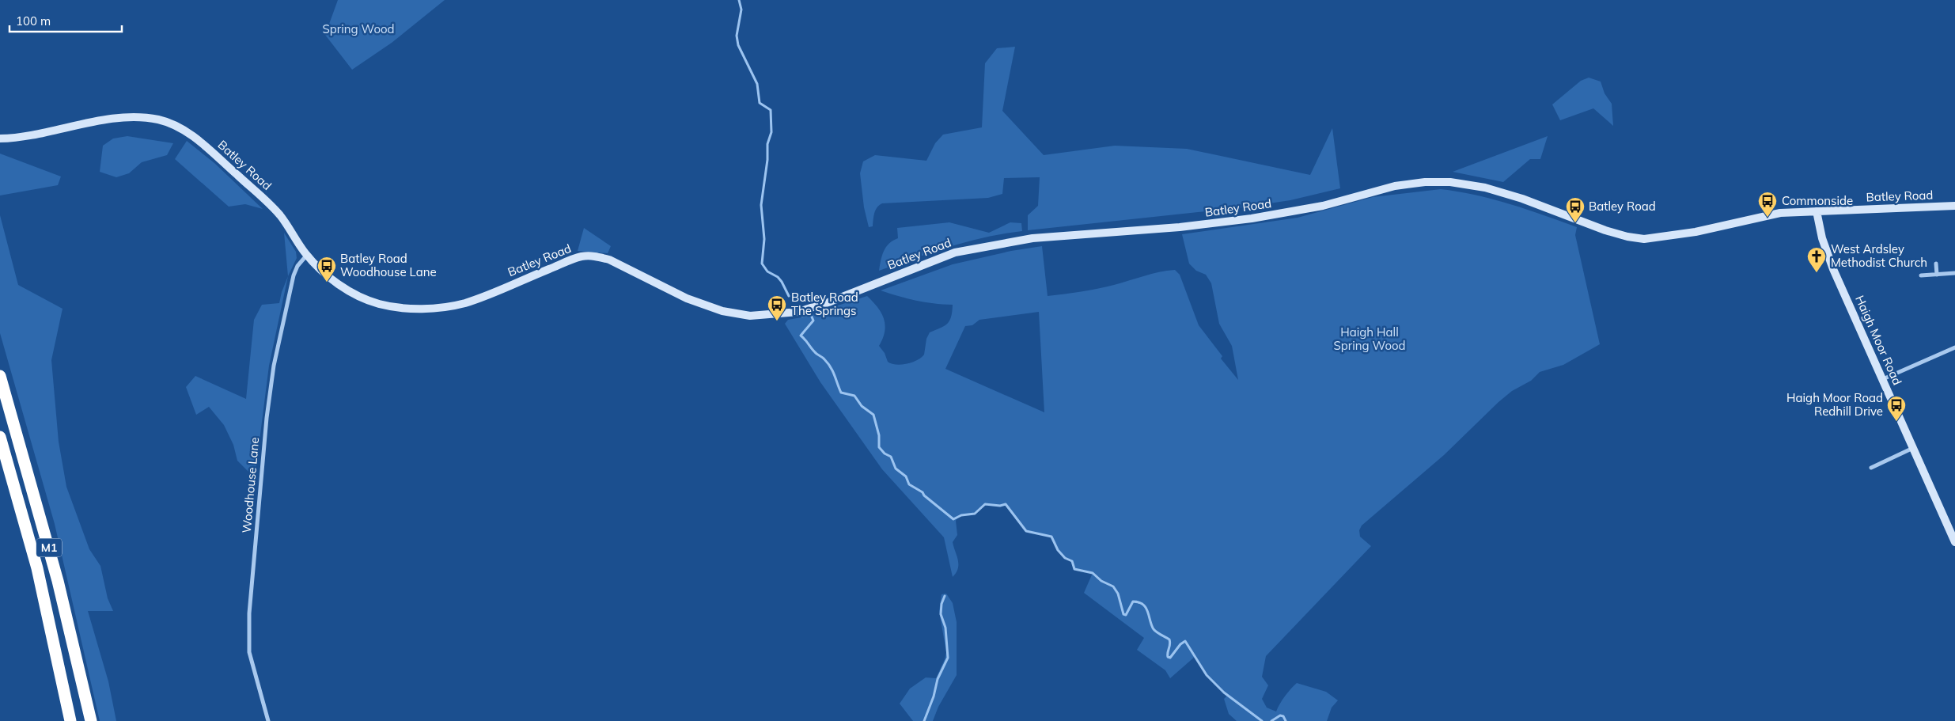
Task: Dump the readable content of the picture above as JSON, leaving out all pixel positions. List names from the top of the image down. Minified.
{"streets":{"highway":["M1"],"street":["Batley Road","Haigh Moor Road","Woodhouse Lane"]},"crossings":[["Batley Road","Haigh Moor Road"],["Batley Road","Woodhouse Lane"]],"parks":["Spring Wood","Haigh Hall Spring Wood"],"places":{"bus stop":["Commonside","Batley Road","Batley Road Woodhouse Lane","Batley Road The Springs","Haigh Moor Road Redhill Drive"],"church":["West Ardsley Methodist Church"]},"scale_bar":"100 m"}
